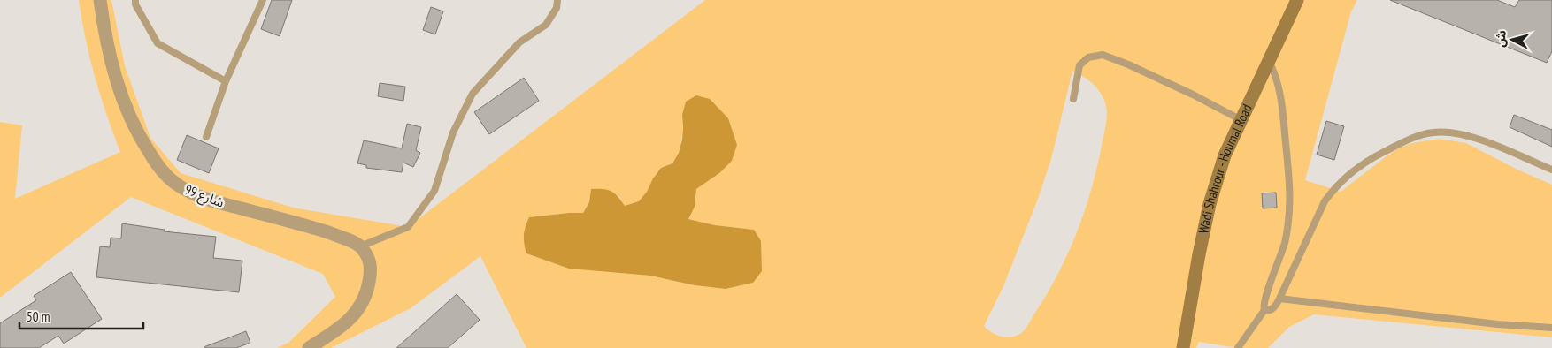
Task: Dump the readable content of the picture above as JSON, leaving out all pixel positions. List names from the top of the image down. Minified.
{"streets":{"main road":["Wadi Shahrour - Houmal Road"],"street":["شارع 99"]},"scale_bar":"50 m","north":"left"}
